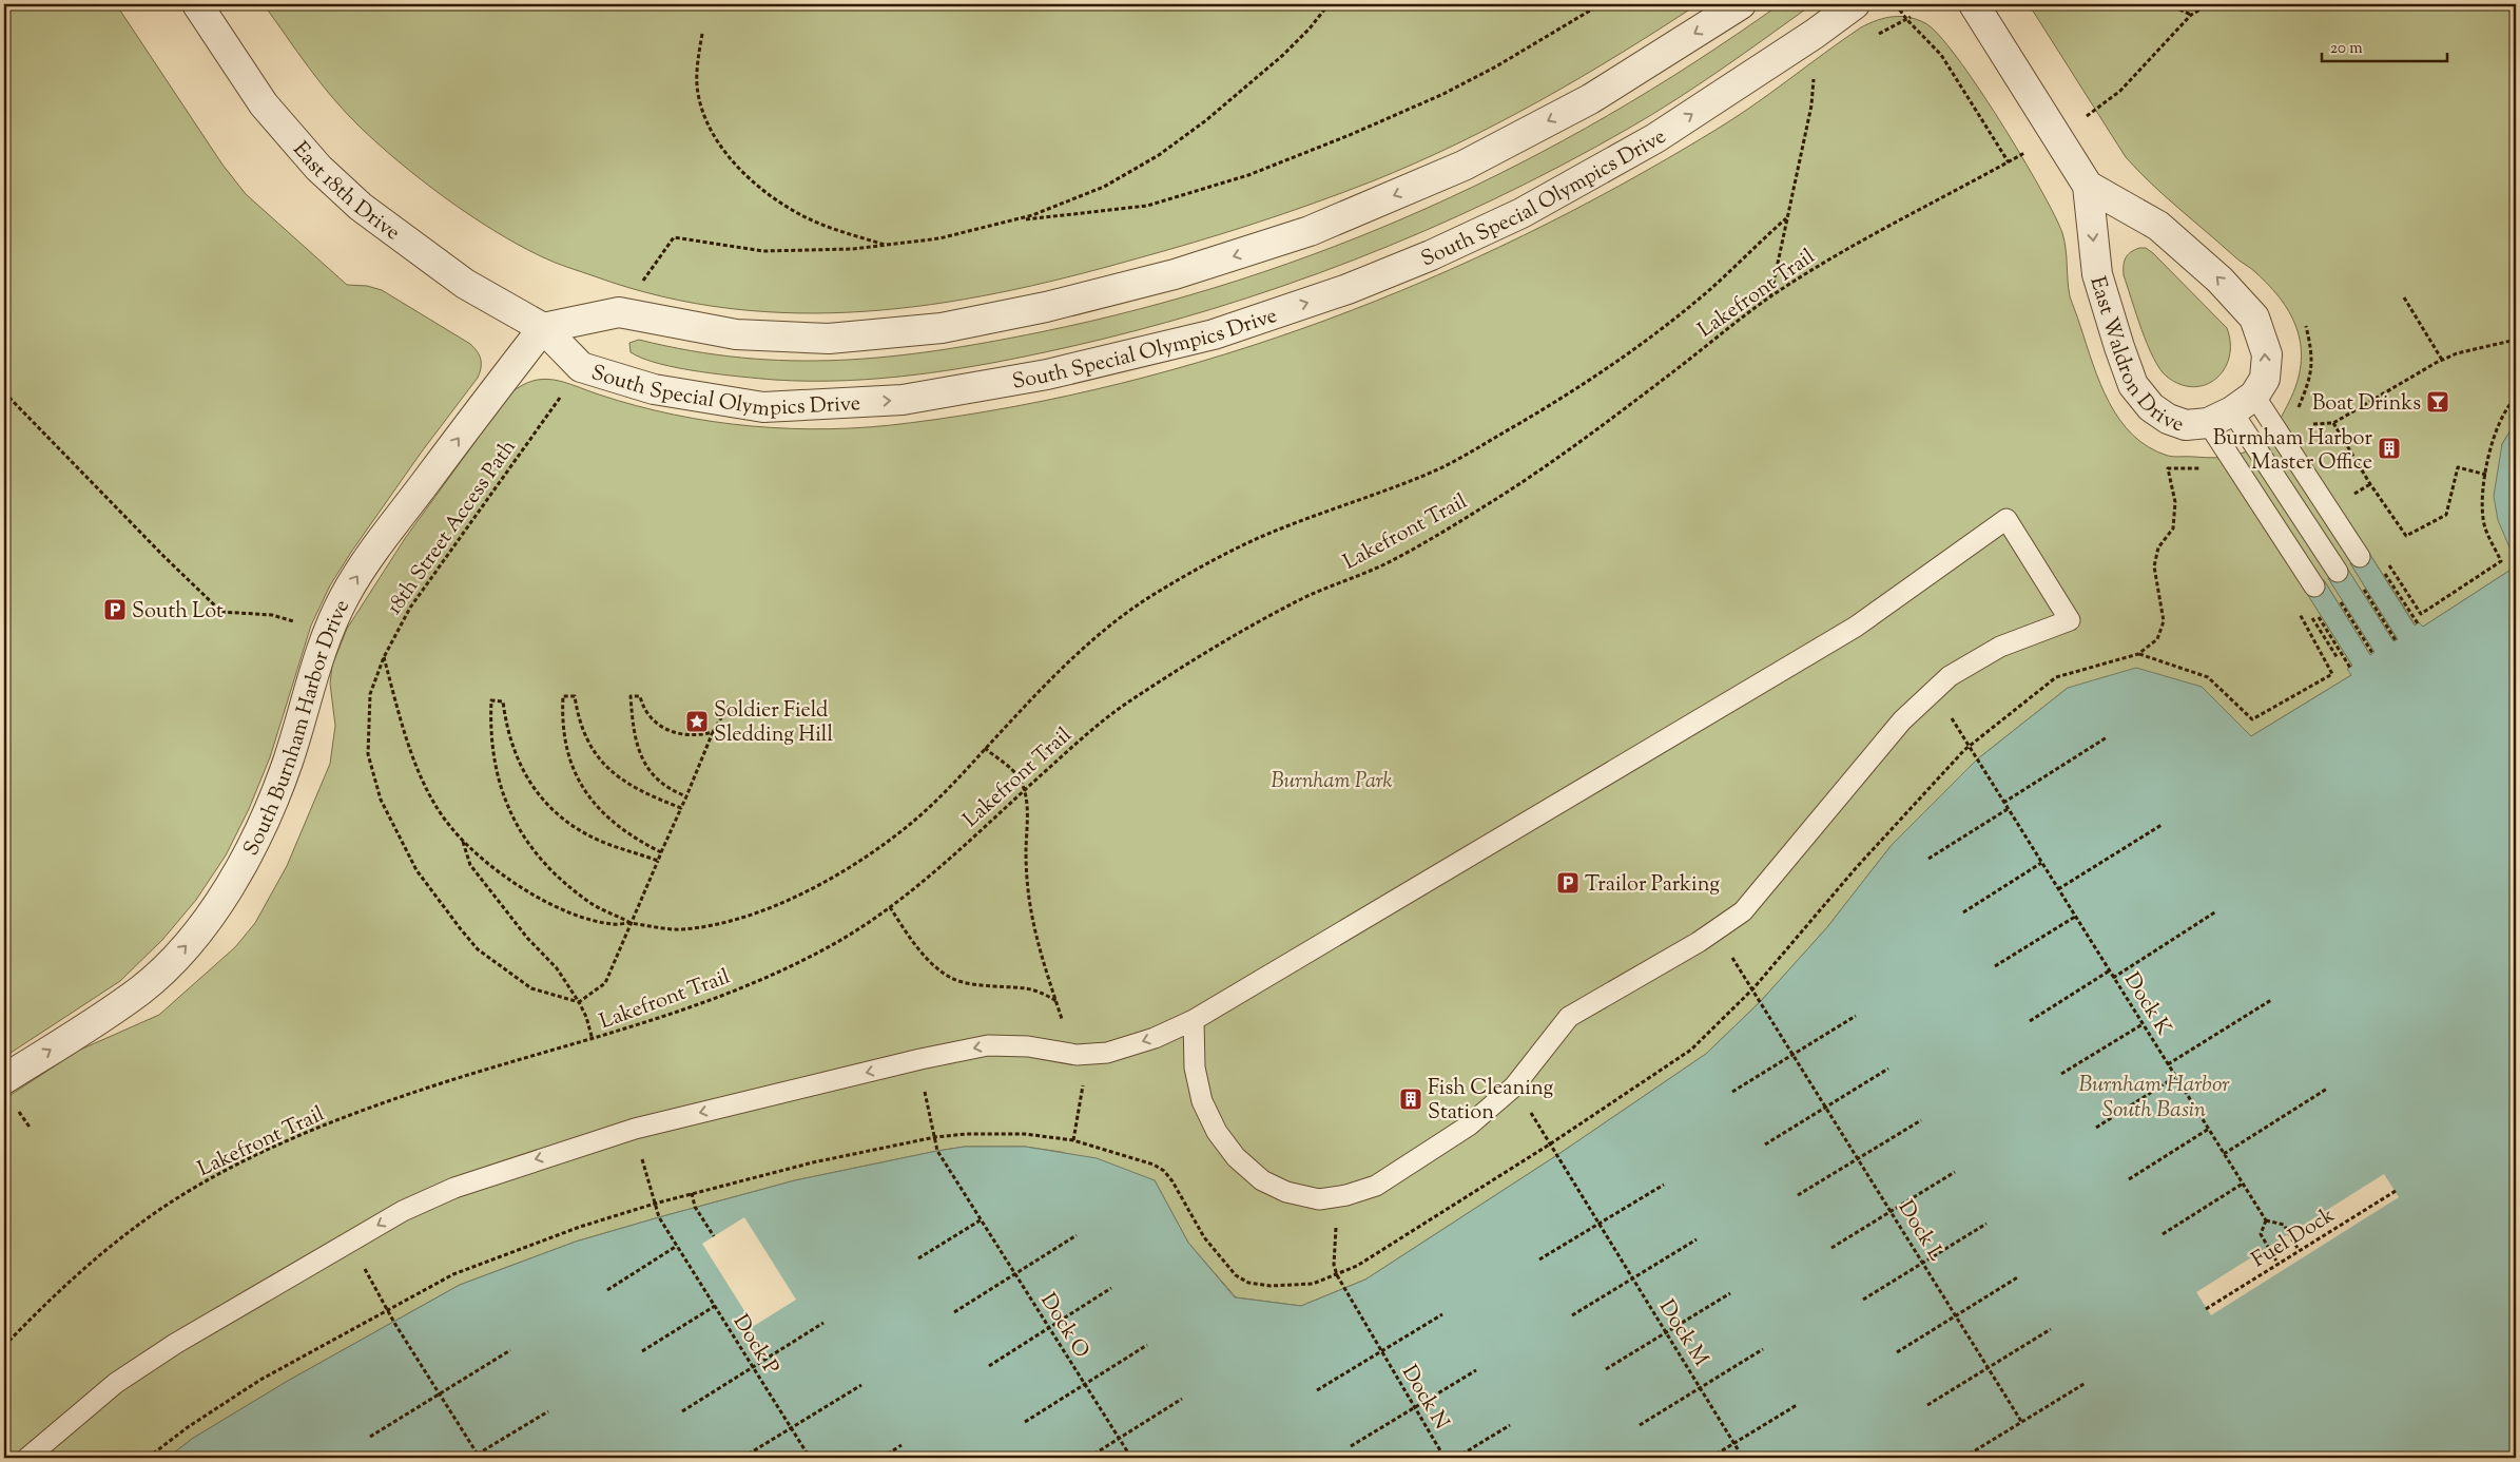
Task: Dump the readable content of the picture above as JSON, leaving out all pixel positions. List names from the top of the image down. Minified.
{"streets":{"street":["East 18th Drive","South Special Olympics Drive","East Waldron Drive","South Burnham Harbor Drive"],"path":["Lakefront Trail","18th Street Access Path","Dock K","Dock L","Fuel Dock","Dock O","Dock M","Dock P","Dock N"]},"crossings":[["East 18th Drive","South Special Olympics Drive"],["East 18th Drive","South Burnham Harbor Drive"],["South Special Olympics Drive","South Burnham Harbor Drive"]],"one_way":["South Burnham Harbor Drive"],"water":["Burnham Harbor South Basin"],"parks":["Burnham Park"],"places":{"bar":["Boat Drinks"],"building":["Burmham Harbor Master Office","Fish Cleaning Station"],"parking":["South Lot","Trailor Parking"],"place":["Soldier Field Sledding Hill"]},"scale_bar":"20 m"}
